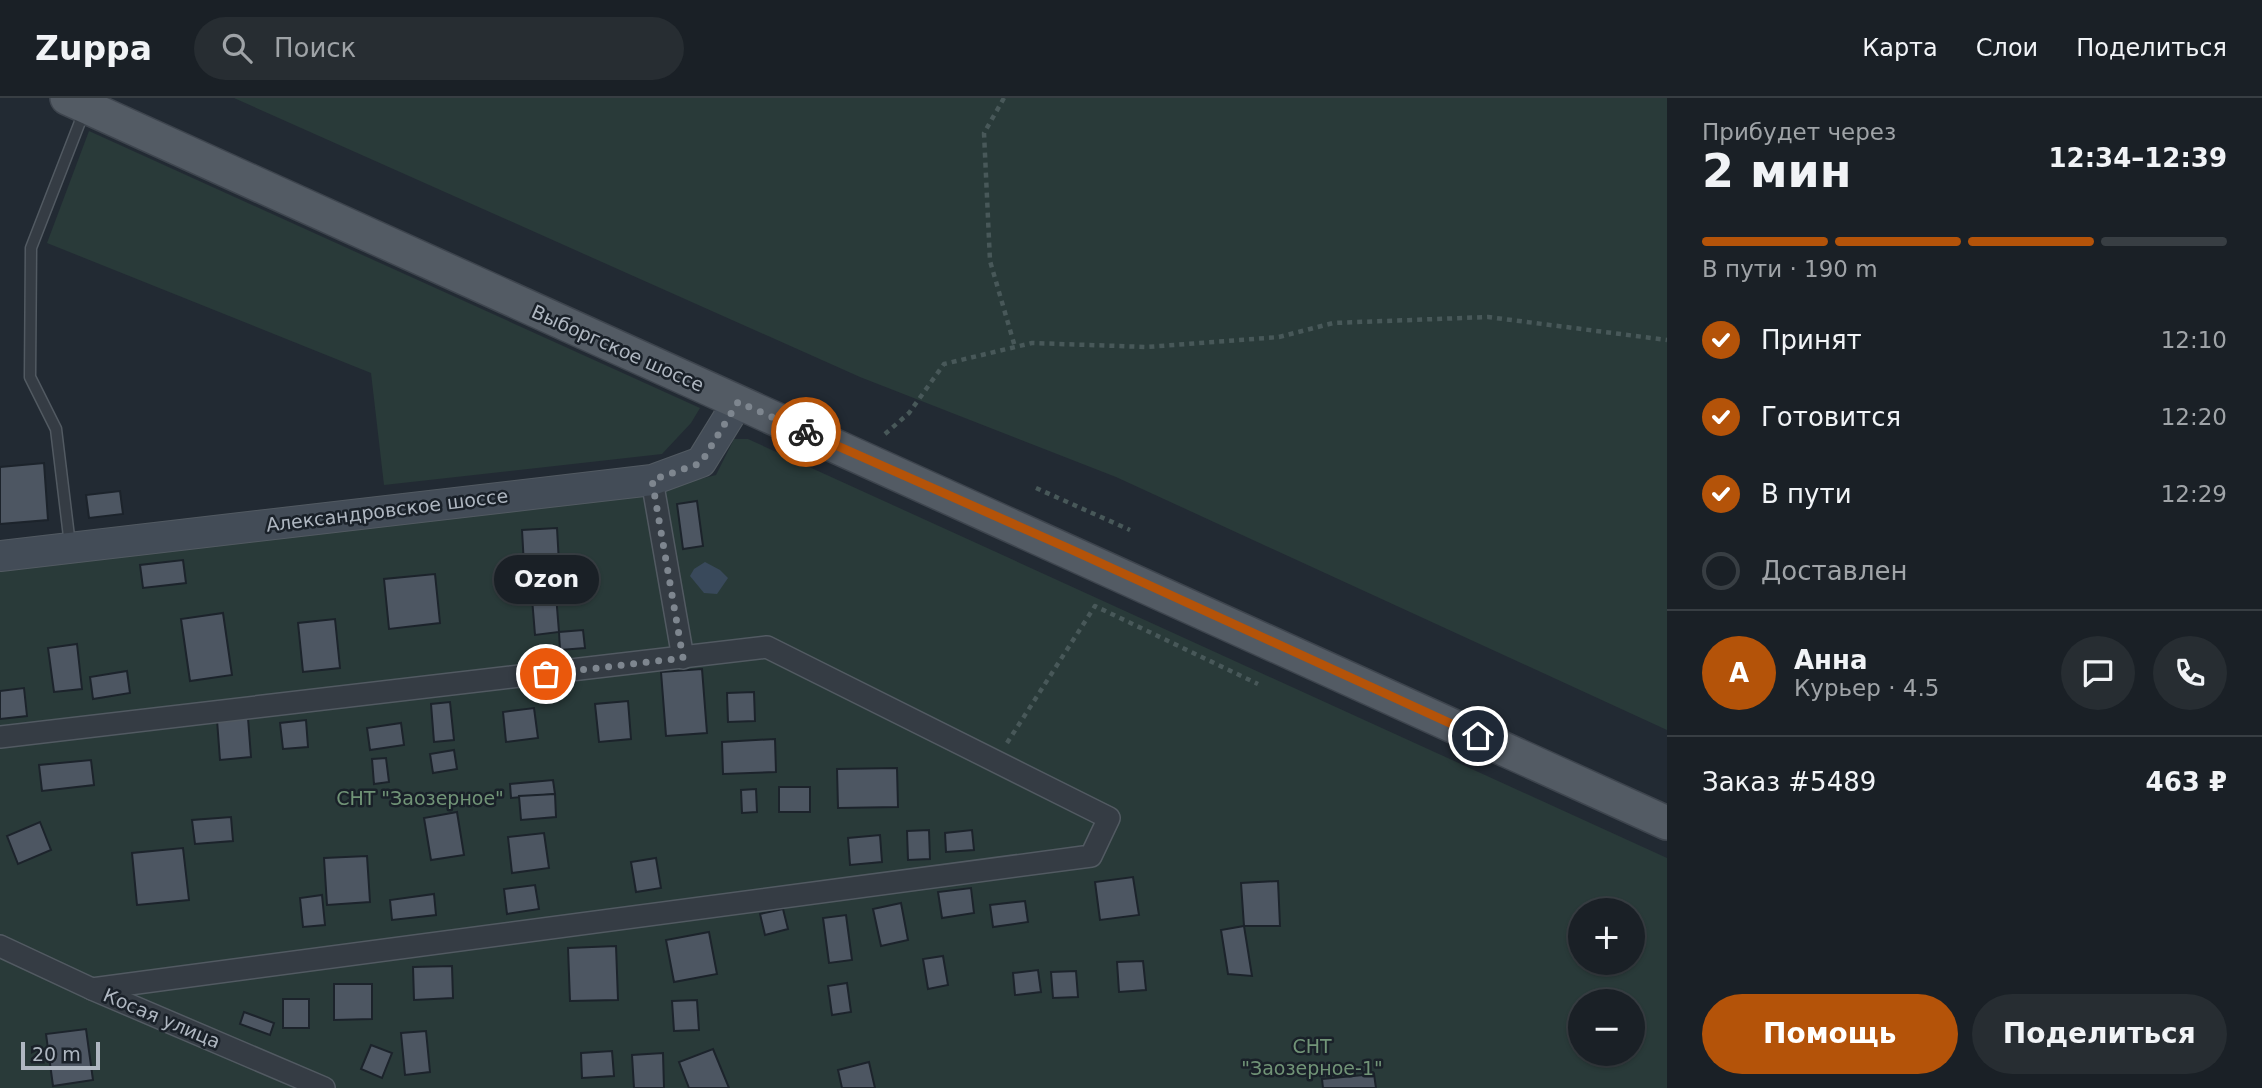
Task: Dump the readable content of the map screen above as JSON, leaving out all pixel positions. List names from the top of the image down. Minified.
{"streets":{"main road":["Выборгское шоссе"],"street":["Александровское шоссе","Косая улица"]},"crossings":[["Выборгское шоссе","Александровское шоссе"]],"parks":["СНТ \"Заозерное\"","СНТ \"Заозерное-1\""],"places":["Ozon"],"scale_bar":"20 m","page":{"header":"Zuppa","search":"Поиск","nav":["Карта","Слои","Поделиться"],"heading":["2 мин","Прибудет через","12:34–12:39"],"panel":["Анна","Курьер · 4.5","Заказ #5489","463 ₽"],"bar":"В пути · 190 m","list":[["Принят","12:10"],["Готовится","12:20"],["В пути","12:29"],"Доставлен"],"bubble":"Ozon","round":"А","map_buttons":["+","−"],"buttons":["Помощь","Поделиться"],"scale":"20 m"}}
